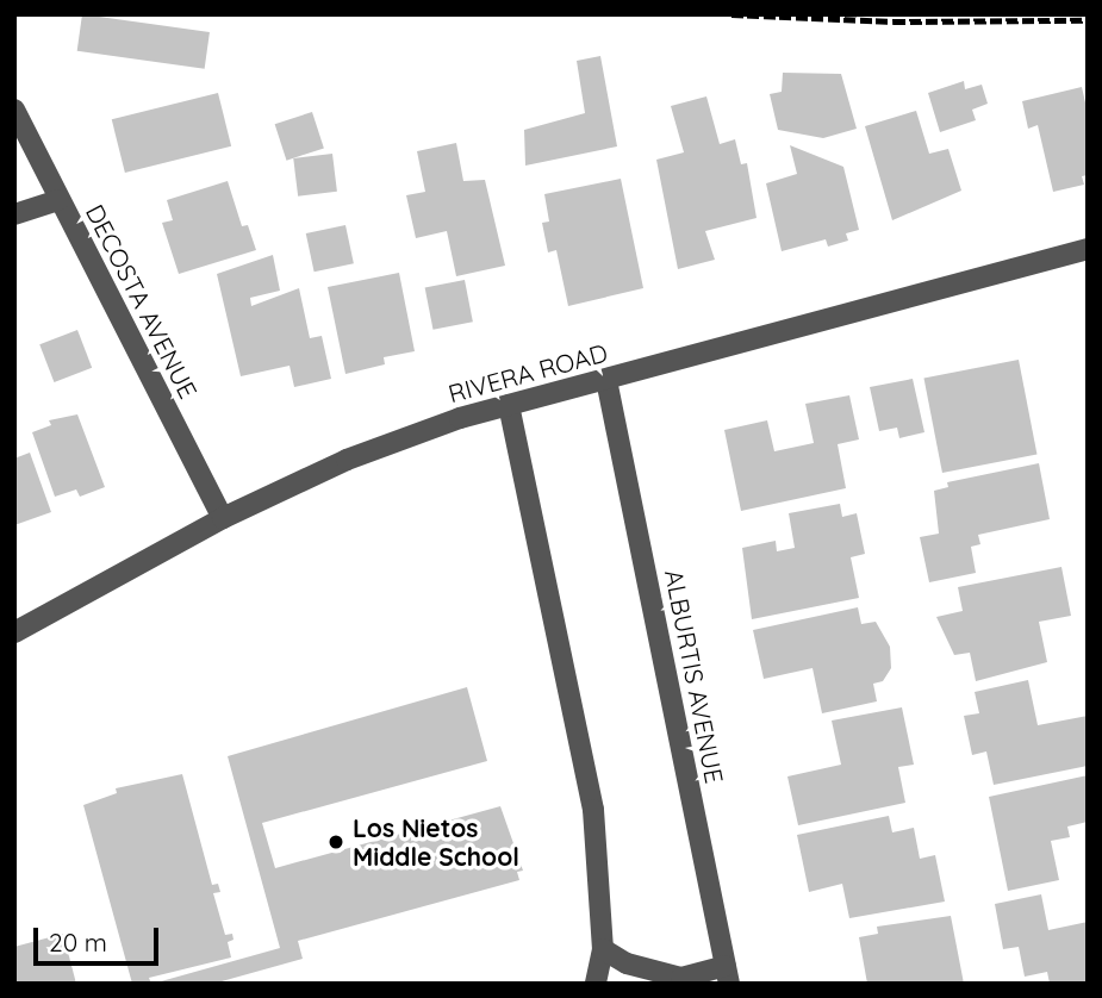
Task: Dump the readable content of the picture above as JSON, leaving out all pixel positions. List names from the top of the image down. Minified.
{"streets":{"street":["DECOSTA AVENUE","RIVERA ROAD","ALBURTIS AVENUE"]},"crossings":[["DECOSTA AVENUE","RIVERA ROAD"],["RIVERA ROAD","ALBURTIS AVENUE"]],"places":["Los Nietos Middle School"],"scale_bar":"20 m"}
